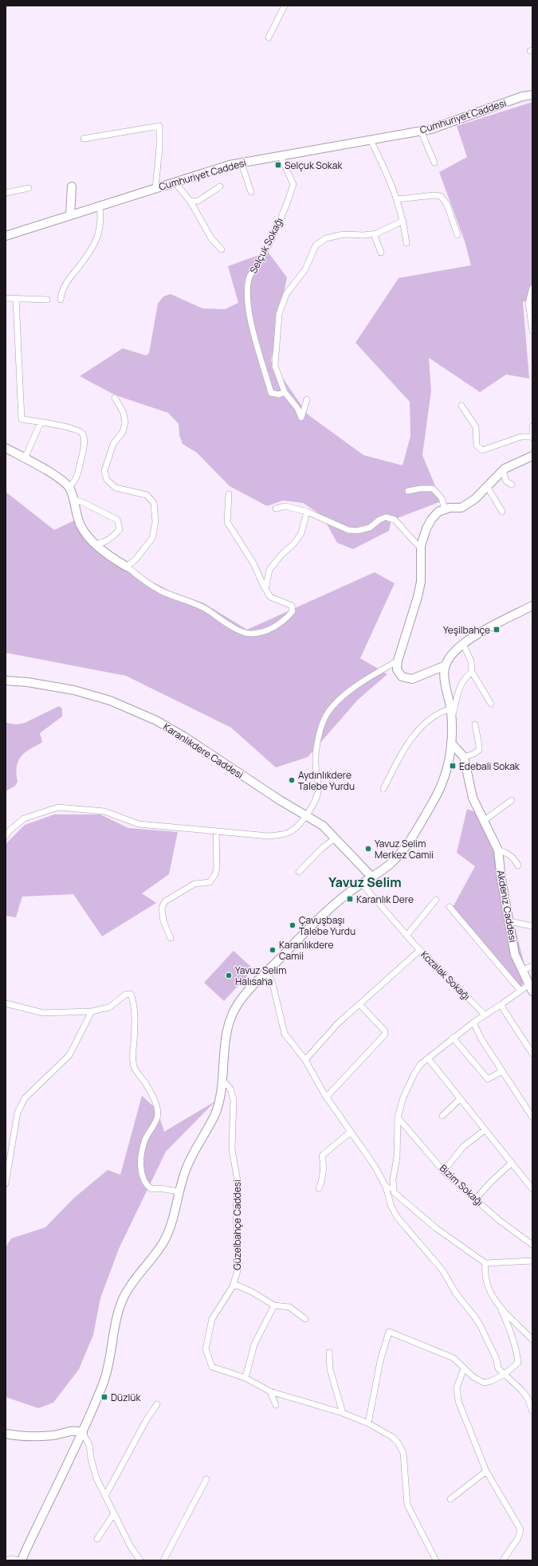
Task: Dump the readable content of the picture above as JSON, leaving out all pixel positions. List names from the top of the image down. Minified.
{"streets":{"street":["Cumhuriyet Caddesi","Selçuk Sokağı","Karanlıkdere Caddesi","Akdeniz Caddesi","Kozalak Sokağı","Bizim Sokağı","Güzelbahçe Caddesi"]},"crossings":[["Cumhuriyet Caddesi","Selçuk Sokağı"]],"districts":["Yavuz Selim"],"places":{"transit":["Selçuk Sokak","Yeşilbahçe","Edebali Sokak","Karanlık Dere","Düzlük"],"other":["Aydınlıkdere Talebe Yurdu","Yavuz Selim Merkez Camii","Çavuşbaşı Talebe Yurdu","Karanlıkdere Camii","Yavuz Selim Halısaha"]}}
